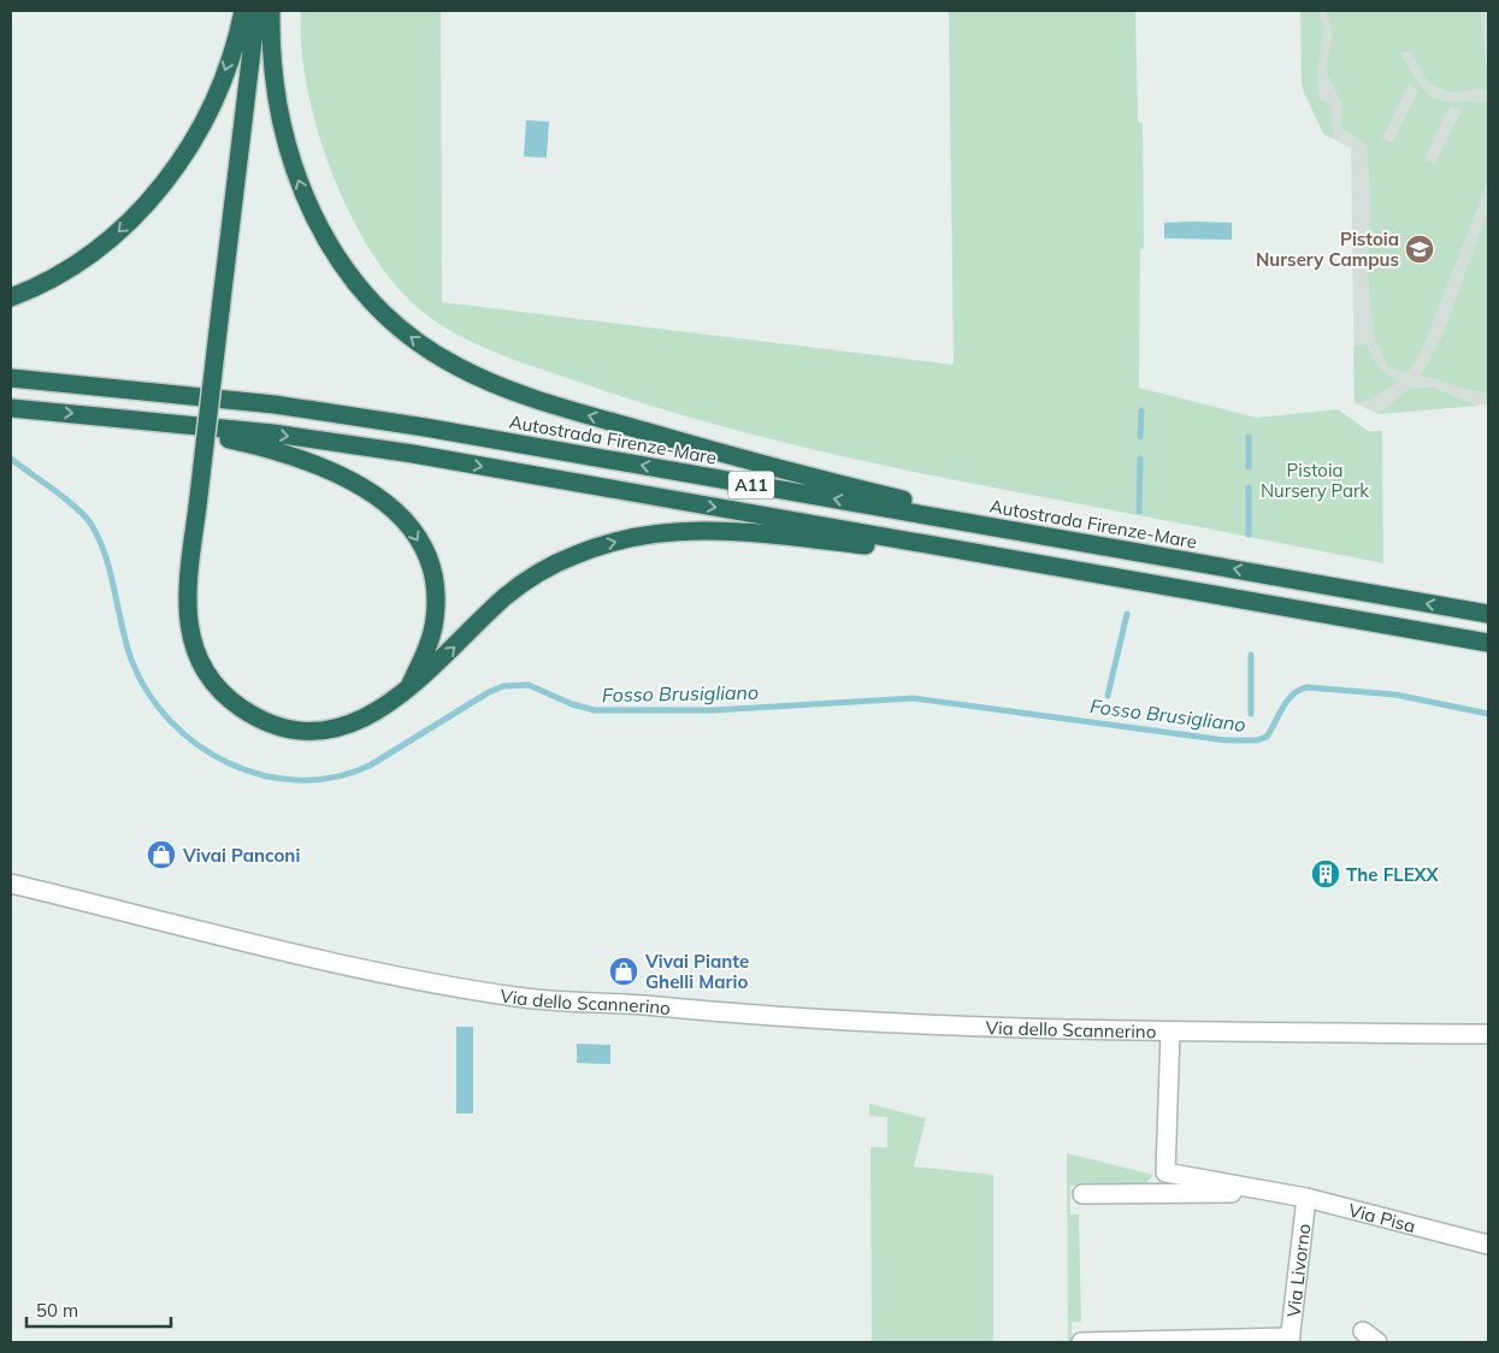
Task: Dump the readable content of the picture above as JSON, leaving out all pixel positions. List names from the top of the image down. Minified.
{"streets":{"highway":["Autostrada Firenze-Mare","A11"],"street":["Via dello Scannerino","Via Pisa","Via Livorno"]},"crossings":[["Via dello Scannerino","Via Pisa"],["Via Pisa","Via Livorno"]],"water":["Fosso Brusigliano"],"parks":["Pistoia Nursery Park"],"places":{"school or university":["Pistoia Nursery Campus"],"shop":["Vivai Panconi","Vivai Piante Ghelli Mario"],"building":["The FLEXX"]},"scale_bar":"50 m"}
